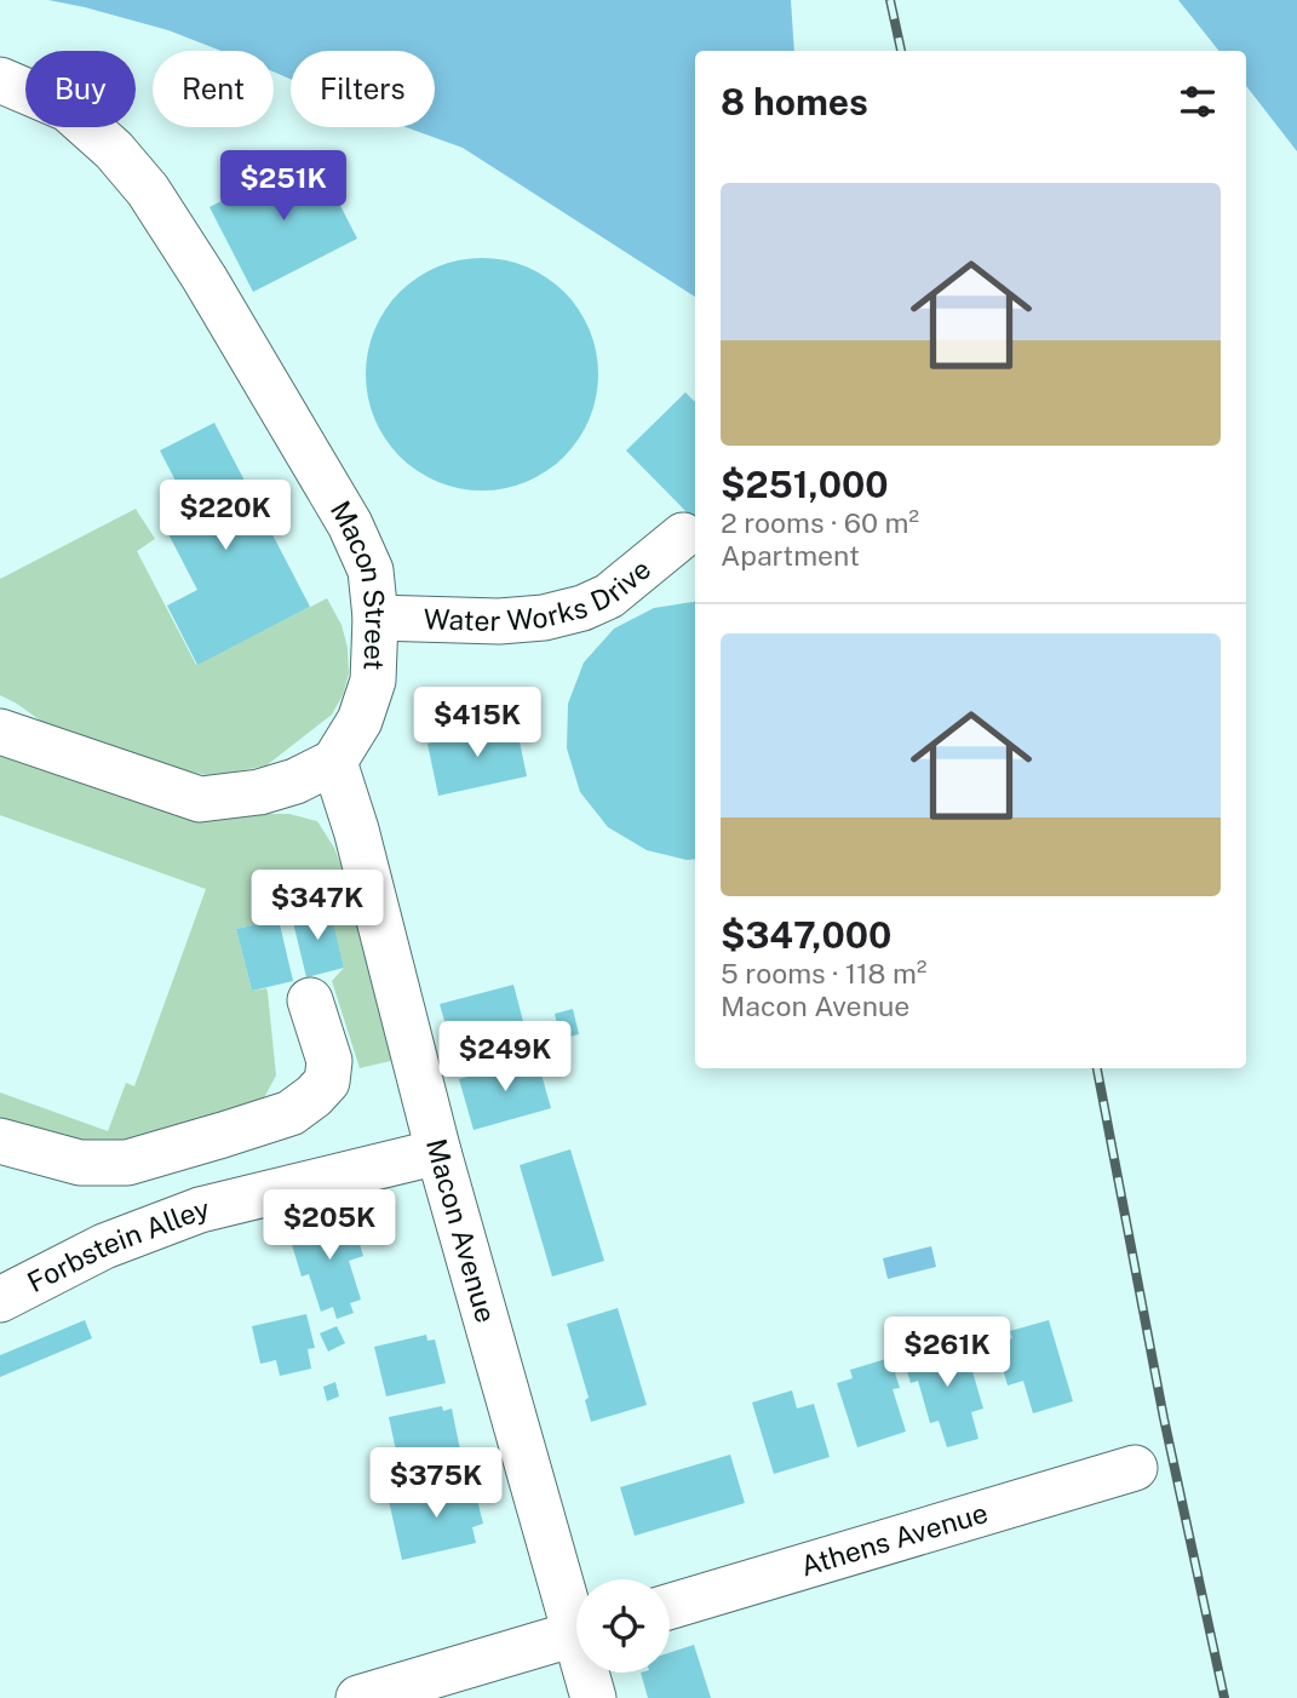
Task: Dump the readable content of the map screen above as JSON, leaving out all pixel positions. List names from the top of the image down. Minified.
{"streets":{"street":["Water Works Drive","Macon Street","Macon Avenue","Forbstein Alley","Athens Avenue"]},"crossings":[["Water Works Drive","Macon Street"],["Macon Street","Macon Avenue"],["Macon Avenue","Forbstein Alley"]],"page":{"chip":["Buy","Rent","Filters"],"heading":"8 homes","price":["$251K","$220K","$415K","$347K","$249K","$205K","$261K","$375K"],"list":[{"name":"$251,000","note":"2 rooms · 60 m² · Apartment"},{"name":"$347,000","note":"5 rooms · 118 m² · Macon Avenue"}]}}
